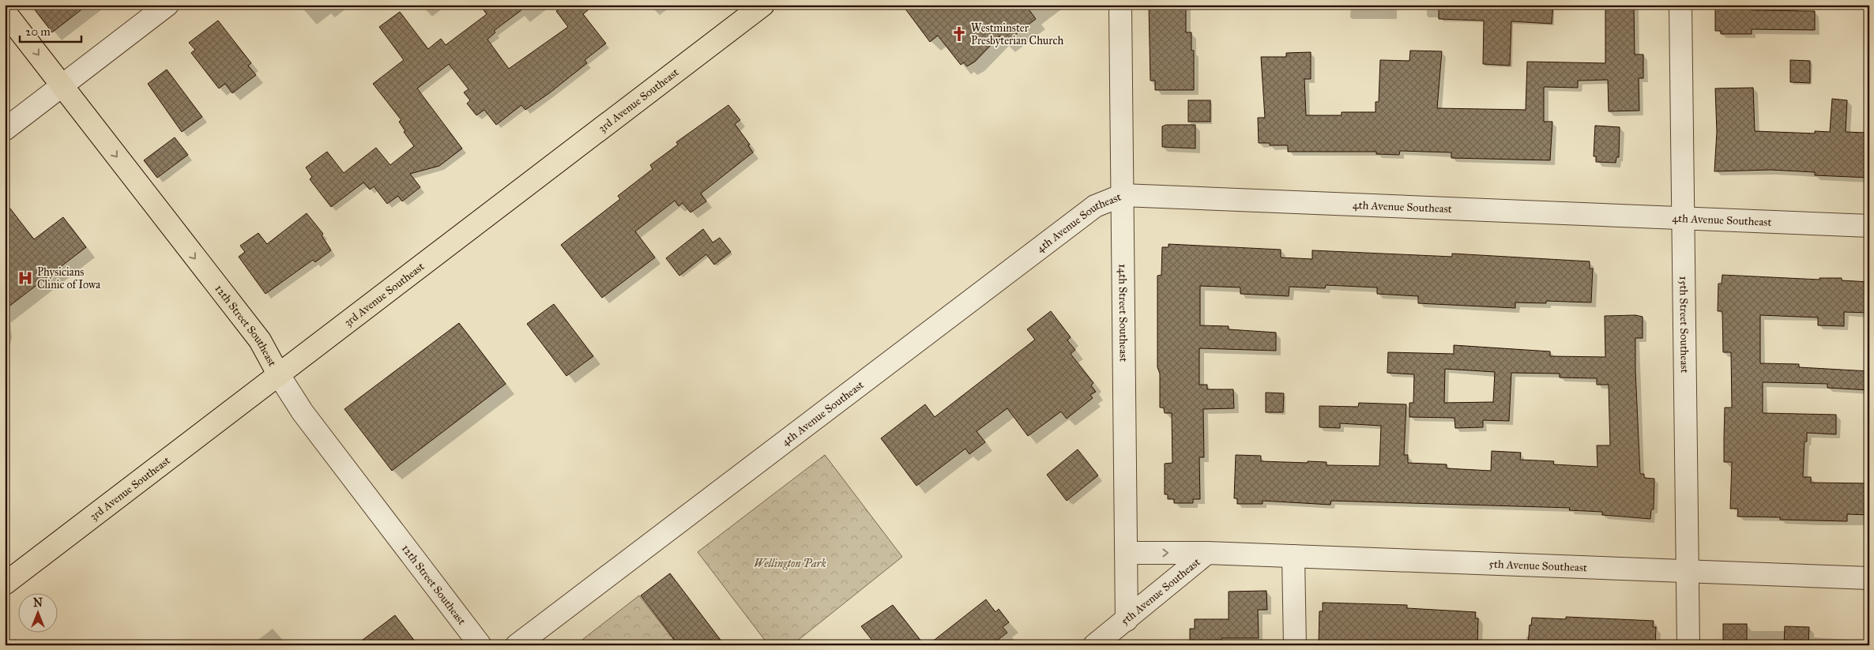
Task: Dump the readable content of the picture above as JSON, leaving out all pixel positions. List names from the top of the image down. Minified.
{"streets":{"main road":["3rd Avenue Southeast","12th Street Southeast"],"street":["4th Avenue Southeast","14th Street Southeast","15th Street Southeast","5th Avenue Southeast"]},"crossings":[["3rd Avenue Southeast","12th Street Southeast"],["4th Avenue Southeast","14th Street Southeast"],["4th Avenue Southeast","15th Street Southeast"],["14th Street Southeast","5th Avenue Southeast"],["15th Street Southeast","5th Avenue Southeast"]],"one_way":["12th Street Southeast"],"parks":["Wellington Park"],"places":{"church":["Westminster Presbyterian Church"],"hospital":["Physicians Clinic of Iowa"]},"scale_bar":"20 m","north":"top"}
